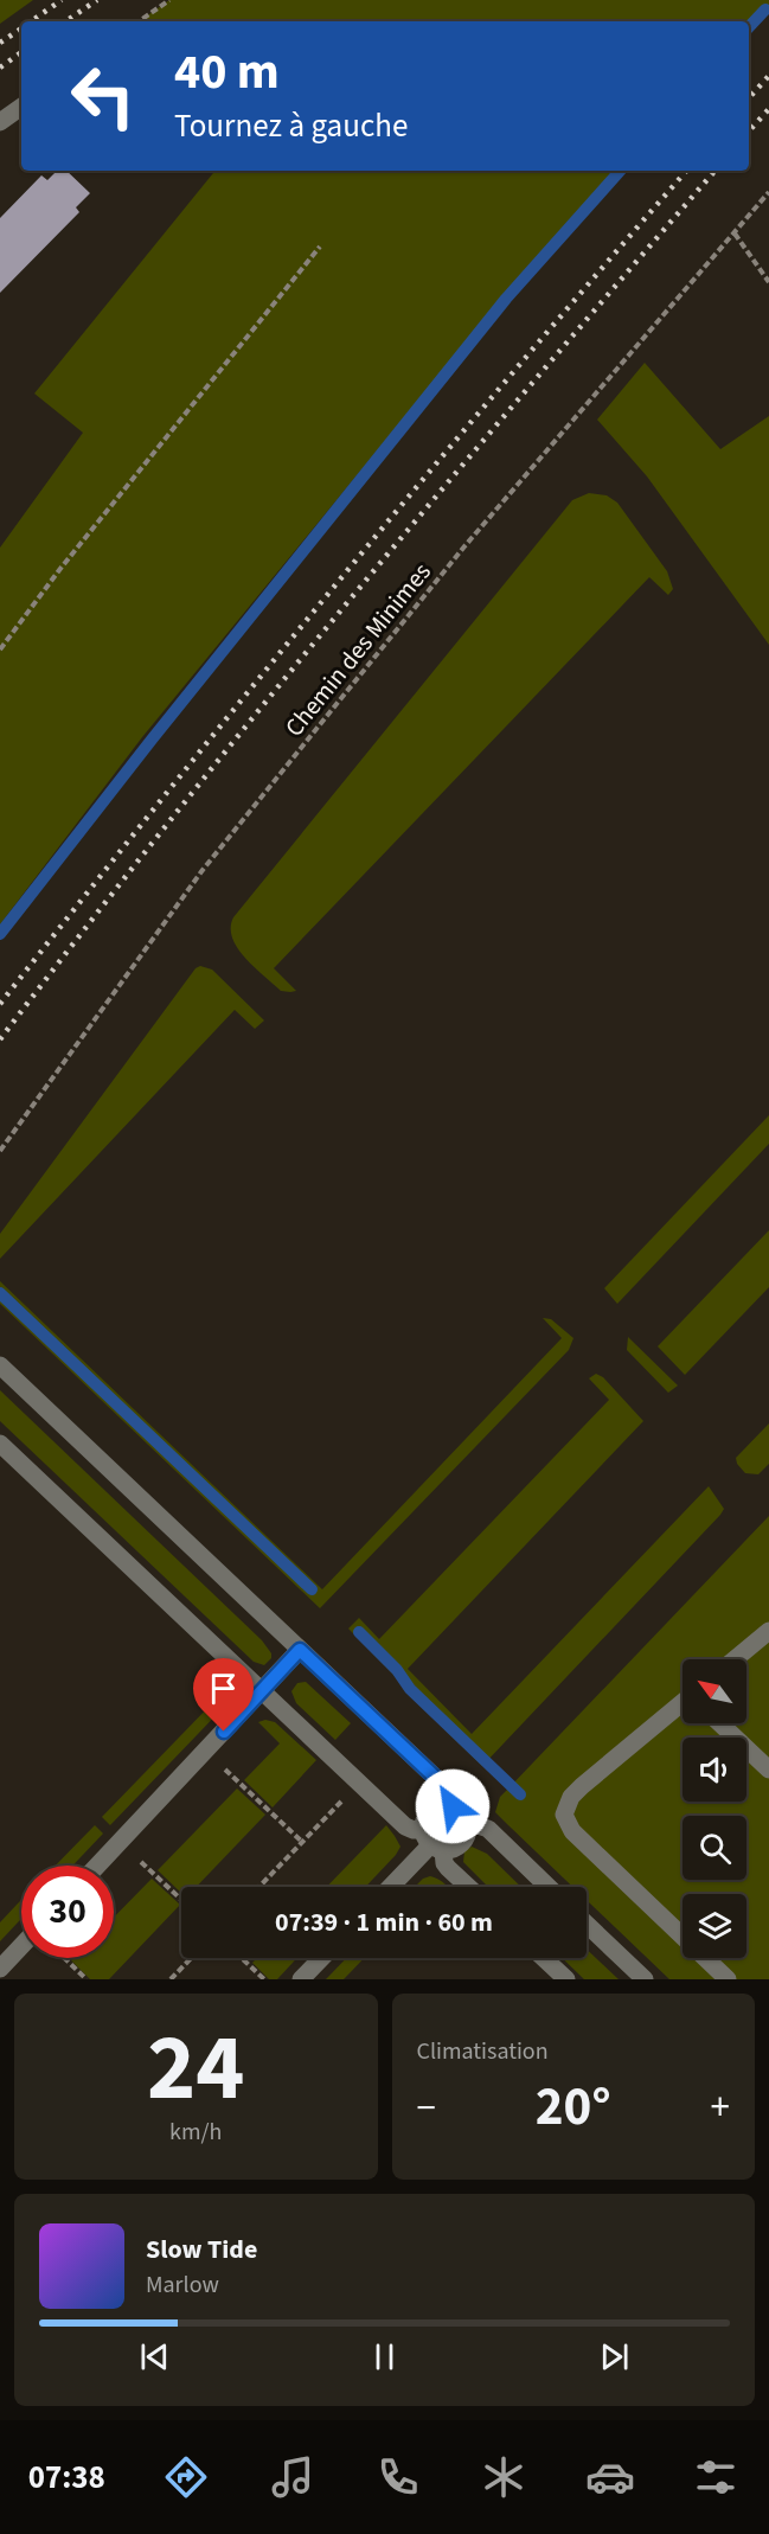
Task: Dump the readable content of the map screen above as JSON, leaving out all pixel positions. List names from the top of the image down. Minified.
{"streets":{"path":["Chemin des Minimes"]},"north":"top left","page":{"turn":["40 m","Tournez à gauche"],"limit":"30","trip":"07:39 · 1 min · 60 m","tile":[["24","km/h"],"Climatisation"],"heat":["−","20°","+"],"song":["Slow Tide","Marlow"],"tabs":"07:38"}}
